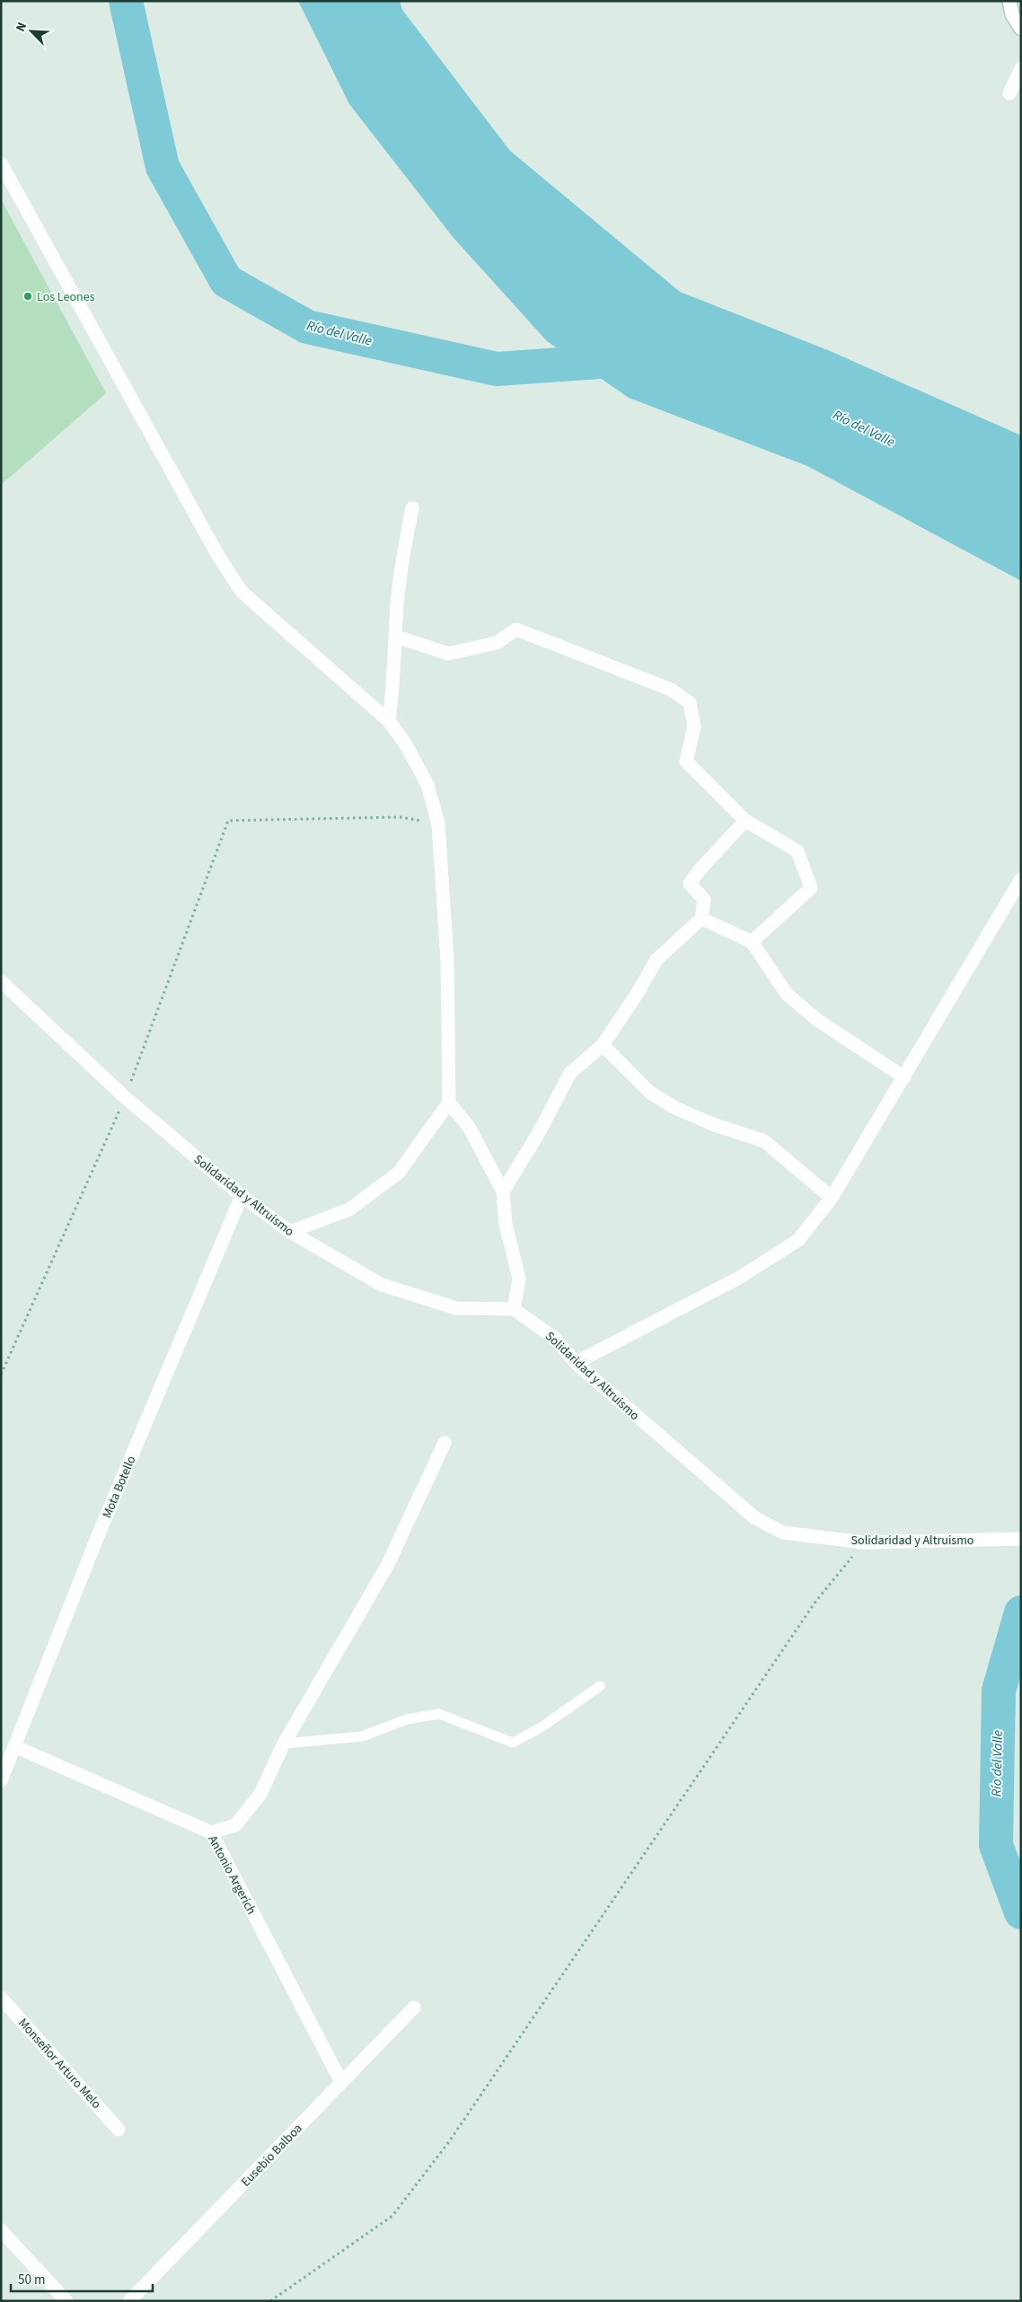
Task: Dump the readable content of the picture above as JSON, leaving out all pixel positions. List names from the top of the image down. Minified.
{"streets":{"street":["Solidaridad y Altruismo","Mota Botello","Antonio Argerich","Monseñor Arturo Melo","Eusebio Balboa"]},"crossings":[["Solidaridad y Altruismo","Mota Botello"],["Mota Botello","Antonio Argerich"],["Antonio Argerich","Eusebio Balboa"]],"water":["Río del Valle"],"places":["Los Leones"],"scale_bar":"50 m","north":"top left"}
